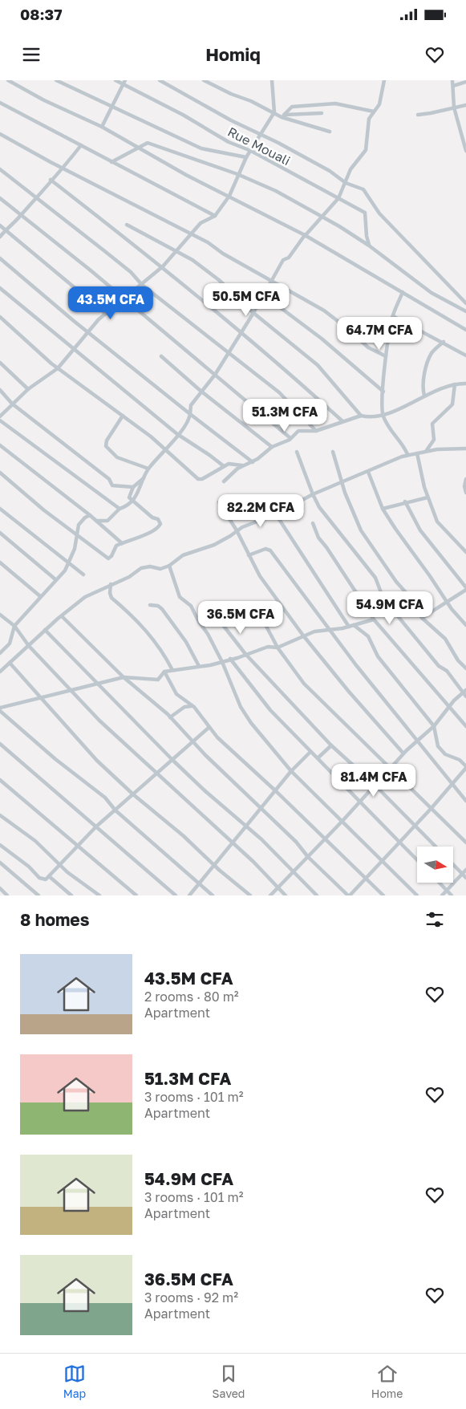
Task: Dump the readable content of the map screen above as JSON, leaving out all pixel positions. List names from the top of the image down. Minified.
{"streets":{"street":["Rue Mouali"]},"north":"right","page":{"status":"08:37","header":"Homiq","price":["50.5M CFA","43.5M CFA","64.7M CFA","51.3M CFA","82.2M CFA","54.9M CFA","36.5M CFA","81.4M CFA"],"heading":"8 homes","list":[{"name":"43.5M CFA","note":"2 rooms · 80 m² · Apartment"},{"name":"51.3M CFA","note":"3 rooms · 101 m² · Apartment"},{"name":"54.9M CFA","note":"3 rooms · 101 m² · Apartment"},{"name":"36.5M CFA","note":"3 rooms · 92 m² · Apartment"}],"tabs":["Map","Saved","Home"]}}
